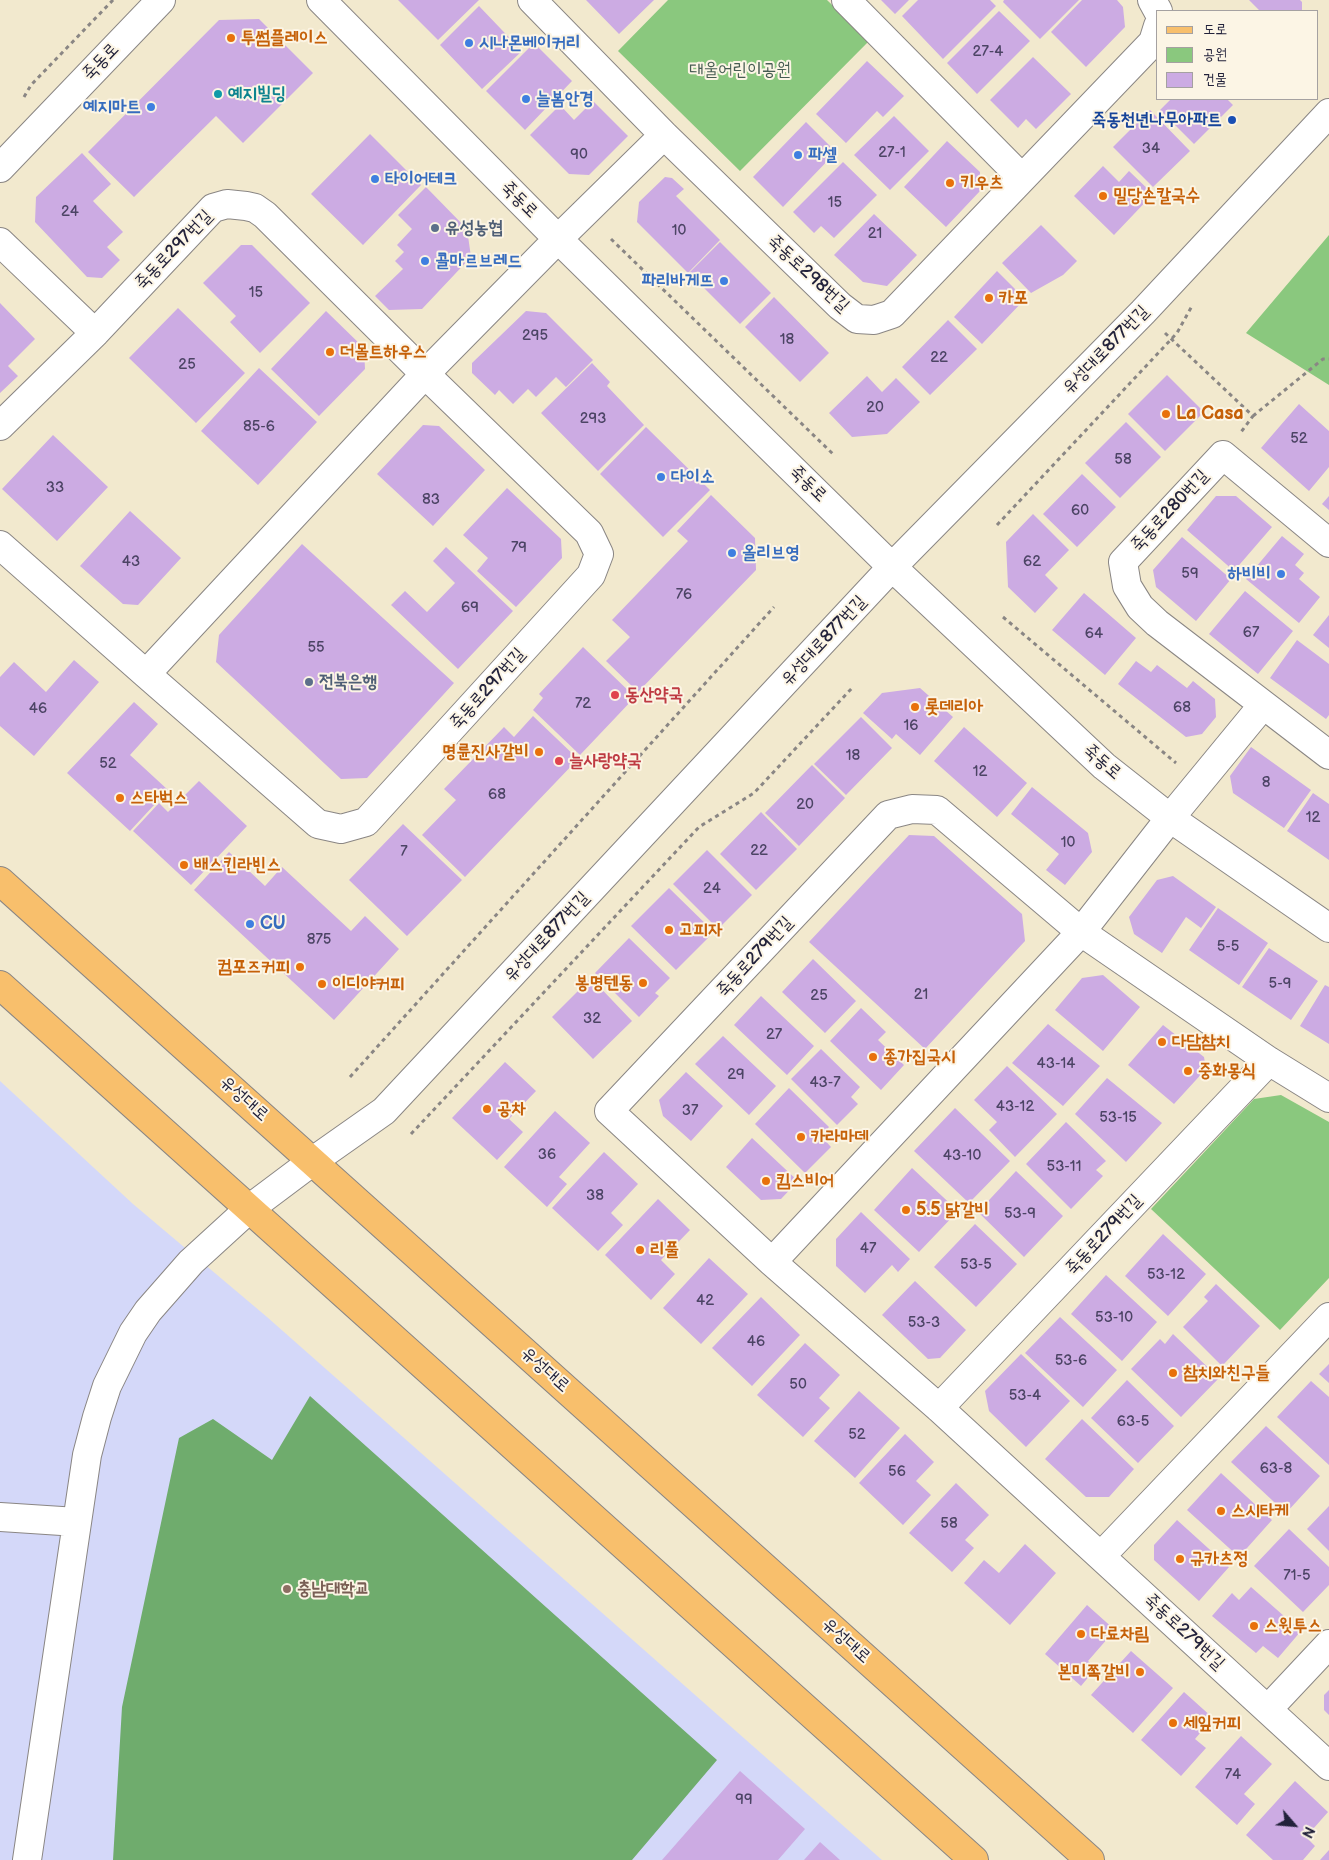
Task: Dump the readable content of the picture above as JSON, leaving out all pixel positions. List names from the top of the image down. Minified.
{"streets":{"main road":["유성대로"],"street":["죽동로","죽동로297번길","죽동로298번길","유성대로877번길","죽동로280번길","죽동로279번길"]},"crossings":[["죽동로","유성대로877번길"],["유성대로877번길","유성대로"]],"parks":["대울어린이공원"],"places":["투썸플레이스","시나몬베이커리","예지빌딩","늘봄안경","예지마트","죽동천년나무아파트","파셀","타이어테크","키우츠","밀당손칼국수","유성농협","콜마르브레드","파리바게뜨","카포","더몰트하우스","La Casa","다이소","올리브영","하비비","전북은행","동산약국","롯데리아","명륜진사갈비","늘사랑약국","스타벅스","배스킨라빈스","CU","고피자","컴포즈커피","봉명텐동","이디야커피","다담참치","종가집국시","중화몽식","공차","카라마데","킴스비어","5.5 닭갈비","리풀","참치와친구들","스시타케","규카츠정","충남대학교","스윗투스","다료차림","본미쪽갈비","세잎커피"],"house_numbers":["27-4","34","27-1","90","15","24","10","21","15","295","18","22","25","20","293","85-6","52","58","33","83","60","79","43","62","59","76","69","67","64","55","72","68","46","16","18","52","12","8","68","20","12","10","22","7","24","875","5-5","5-9","21","25","32","27","43-14","29","43-7","43-12","37","53-15","36","43-10","53-11","38","53-9","47","53-5","53-12","42","53-10","53-3","46","53-6","50","53-4","63-5","52","63-8","56","58","71-5","74","99"],"legend":["도로","공원","건물"],"north":"bottom right"}
